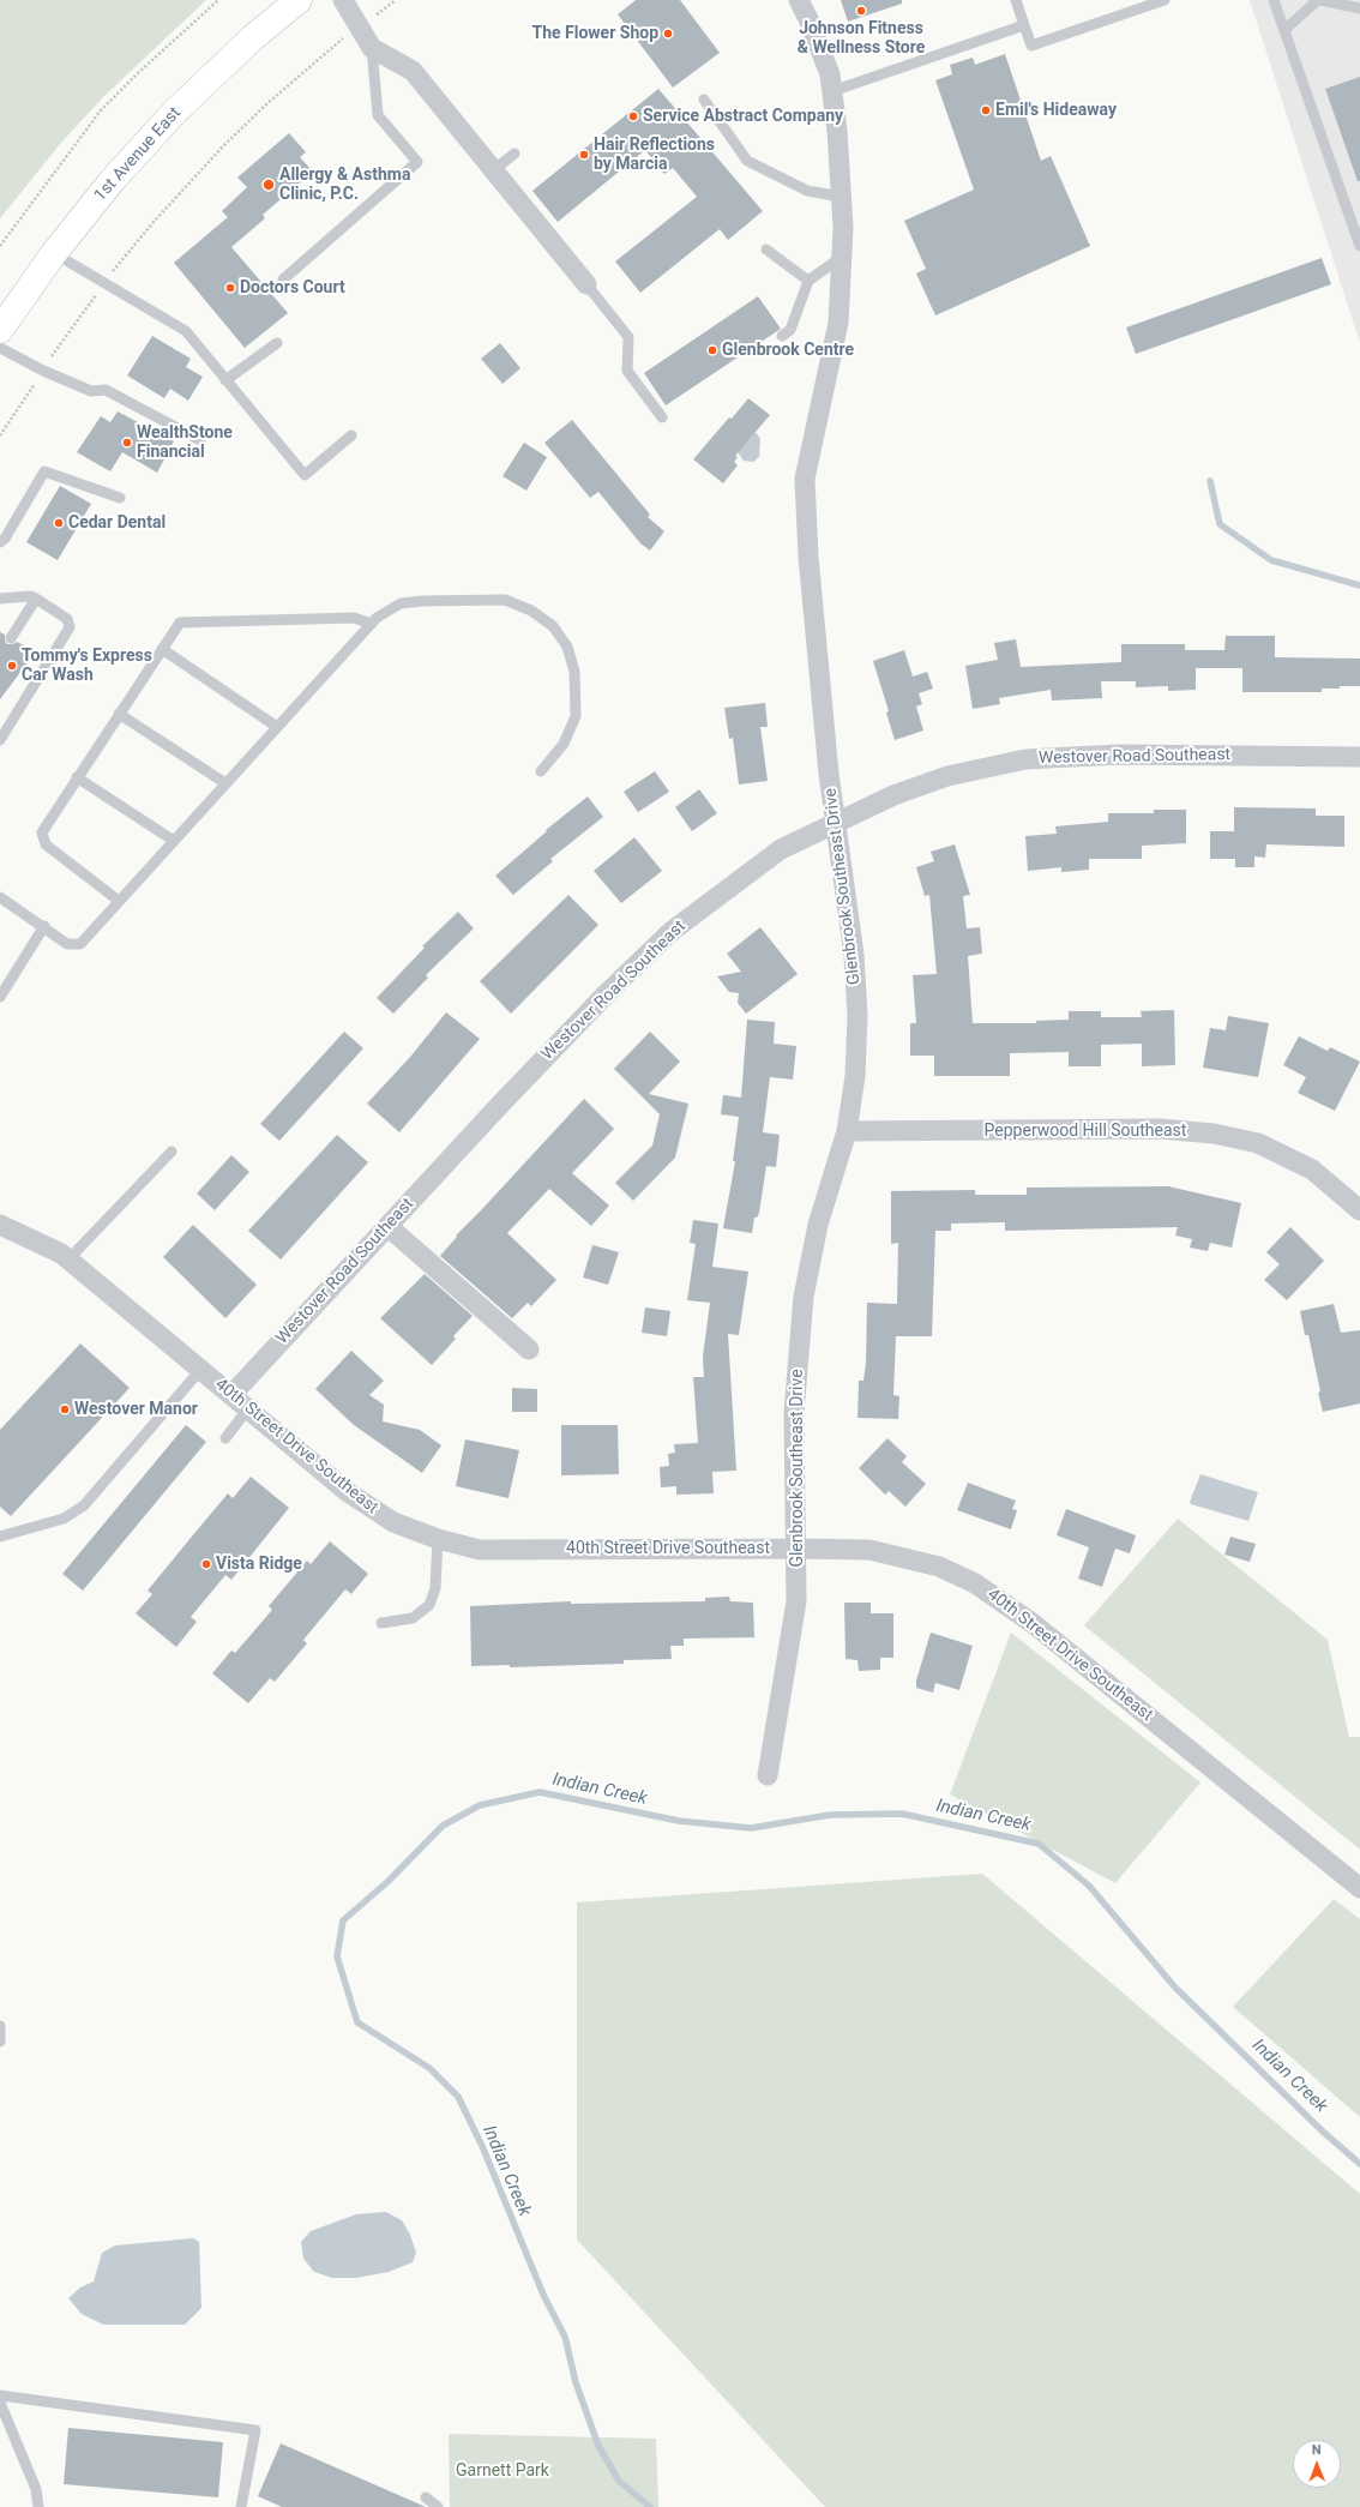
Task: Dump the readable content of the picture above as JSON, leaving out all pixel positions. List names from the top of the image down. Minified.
{"streets":{"main road":["1st Avenue East"],"street":["Westover Road Southeast","Glenbrook Southeast Drive","Pepperwood Hill Southeast","40th Street Drive Southeast"]},"crossings":[["Westover Road Southeast","Glenbrook Southeast Drive"],["Westover Road Southeast","40th Street Drive Southeast"],["Glenbrook Southeast Drive","Pepperwood Hill Southeast"],["Glenbrook Southeast Drive","40th Street Drive Southeast"]],"water":["Indian Creek"],"parks":["Garnett Park"],"places":["Johnson Fitness & Wellness Store","The Flower Shop","Emil's Hideaway","Service Abstract Company","Hair Reflections by Marcia","Allergy & Asthma Clinic, P.C.","Doctors Court","Glenbrook Centre","WealthStone Financial","Cedar Dental","Tommy's Express Car Wash","Westover Manor","Vista Ridge"],"north":"top"}
